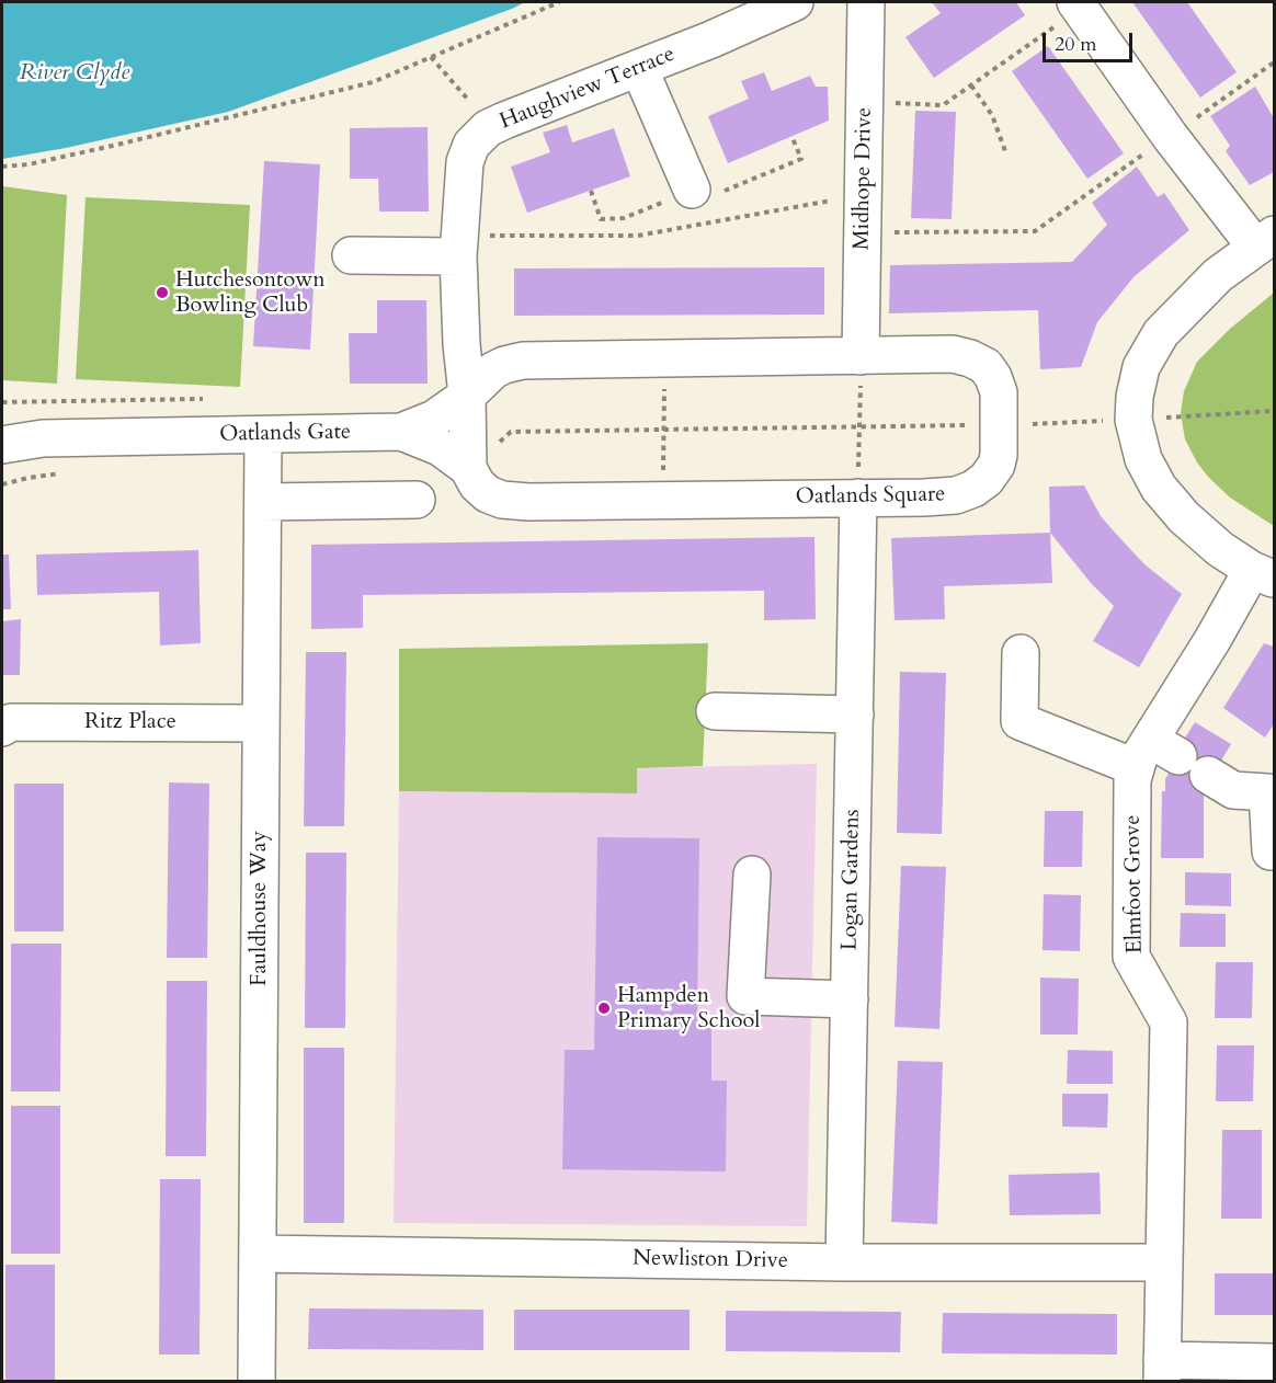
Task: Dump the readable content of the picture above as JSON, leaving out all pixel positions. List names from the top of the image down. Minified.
{"streets":{"street":["Haughview Terrace","Midhope Drive","Oatlands Gate","Oatlands Square","Ritz Place","Logan Gardens","Elmfoot Grove","Fauldhouse Way","Newliston Drive"]},"crossings":[["Haughview Terrace","Oatlands Square"],["Midhope Drive","Oatlands Square"],["Oatlands Gate","Oatlands Square"],["Oatlands Gate","Fauldhouse Way"],["Oatlands Square","Logan Gardens"],["Ritz Place","Fauldhouse Way"],["Logan Gardens","Newliston Drive"],["Elmfoot Grove","Newliston Drive"],["Fauldhouse Way","Newliston Drive"]],"water":["River Clyde"],"places":["Hutchesontown Bowling Club","Hampden Primary School"],"scale_bar":"20 m"}
